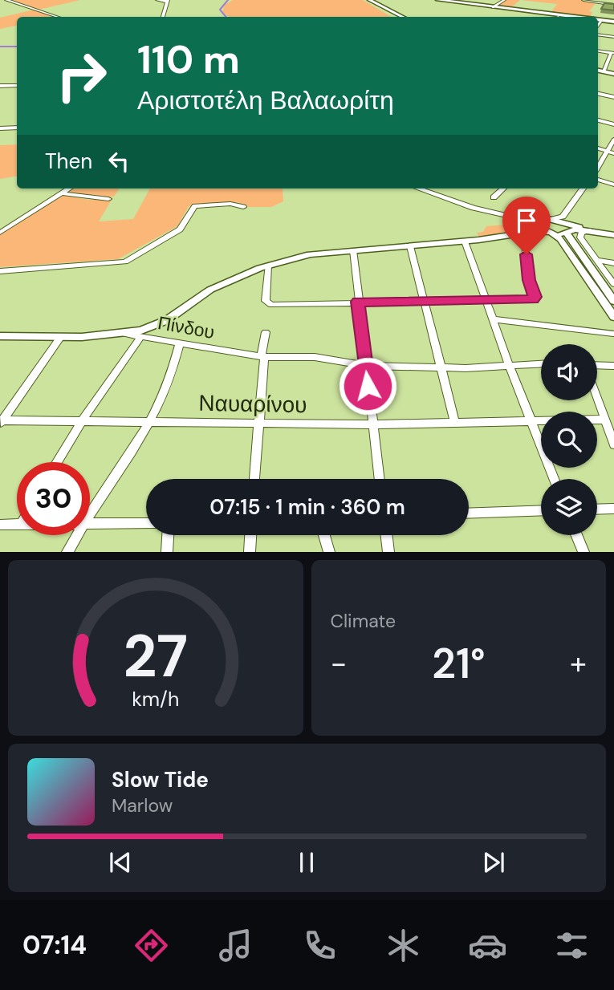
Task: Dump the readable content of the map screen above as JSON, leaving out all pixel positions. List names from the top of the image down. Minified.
{"streets":{"street":["Πίνδου","Ναυαρίνου"]},"page":{"turn":["110 m","Αριστοτέλη Βαλαωρίτη"],"then":"Then","limit":"30","trip":"07:15 · 1 min · 360 m","tile":"Climate","heat":["−","21°","+"],"song":["Slow Tide","Marlow"],"tabs":"07:14","gauge":["27","km/h"]}}
